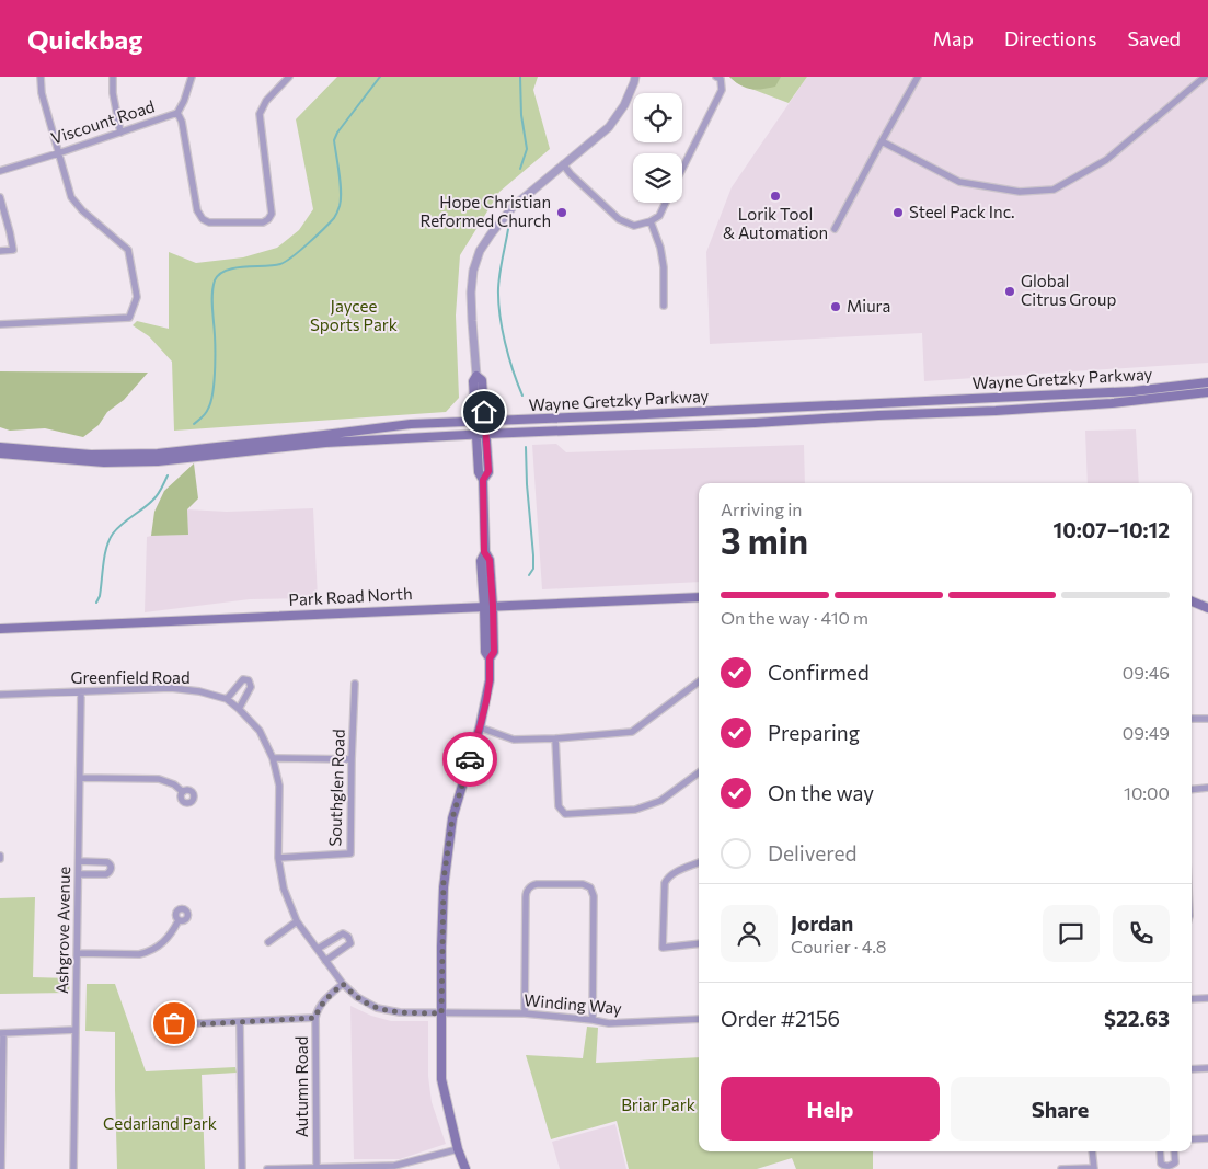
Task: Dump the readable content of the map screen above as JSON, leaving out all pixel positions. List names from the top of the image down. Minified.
{"streets":{"main road":["Wayne Gretzky Parkway","Park Road North"],"street":["Viscount Road","Greenfield Road","Southglen Road","Ashgrove Avenue","Winding Way","Autumn Road"]},"crossings":[["Greenfield Road","Southglen Road"],["Greenfield Road","Ashgrove Avenue"],["Greenfield Road","Winding Way"],["Greenfield Road","Autumn Road"]],"parks":["Jaycee Sports Park","Briar Park","Cedarland Park"],"places":["Lorik Tool & Automation","Hope Christian Reformed Church","Steel Pack Inc.","Global Citrus Group","Miura"],"page":{"header":"Quickbag","nav":["Map","Directions","Saved"],"heading":["3 min","Arriving in","10:07–10:12"],"panel":["Jordan","Courier · 4.8","Order #2156","$22.63"],"bar":"On the way · 410 m","list":[["Confirmed","09:46"],["Preparing","09:49"],["On the way","10:00"],"Delivered"],"buttons":["Help","Share"]}}
